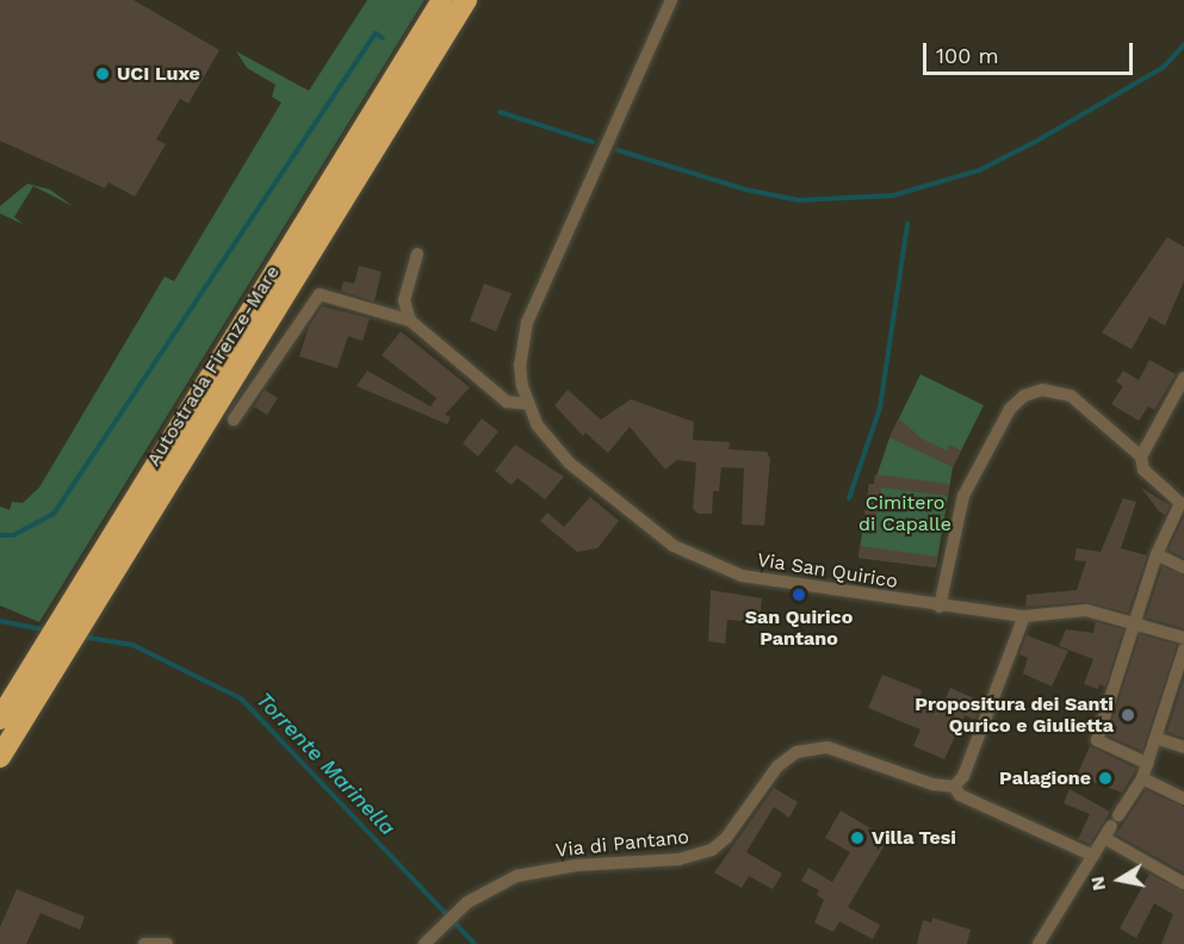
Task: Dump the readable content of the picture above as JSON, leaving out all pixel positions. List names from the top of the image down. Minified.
{"streets":{"highway":["Autostrada Firenze-Mare"],"street":["Via San Quirico","Via di Pantano"]},"water":["Torrente Marinella"],"parks":["Cimitero di Capalle"],"places":["UCI Luxe","San Quirico Pantano","Propositura dei Santi Qurico e Giulietta","Palagione","Villa Tesi"],"scale_bar":"100 m","north":"left"}
